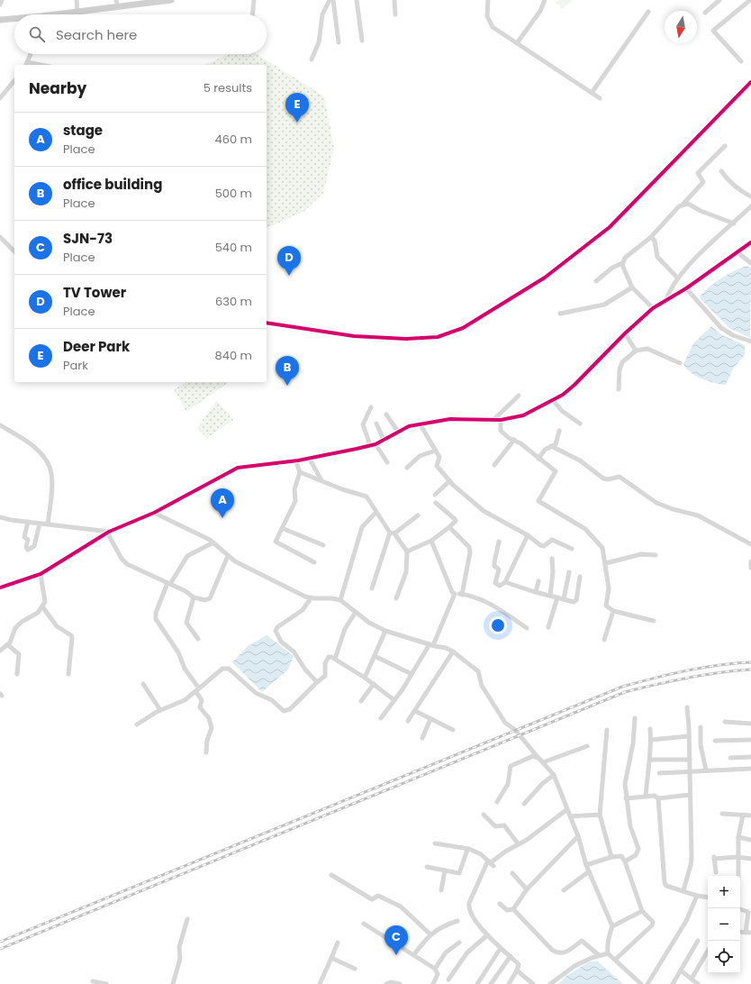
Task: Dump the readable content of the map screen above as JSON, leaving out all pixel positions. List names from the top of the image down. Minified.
{"north":"bottom","page":{"search":"Search here","heading":["Nearby","5 results"],"pins":["E","D","B","A","C"],"list":[{"mark":"A","name":"stage","note":"Place","value":"460 m"},{"mark":"B","name":"office building","note":"Place","value":"500 m"},{"mark":"C","name":"SJN-73","note":"Place","value":"540 m"},{"mark":"D","name":"TV Tower","note":"Place","value":"630 m"},{"mark":"E","name":"Deer Park","note":"Park","value":"840 m"}],"map_buttons":["+","−"]}}
